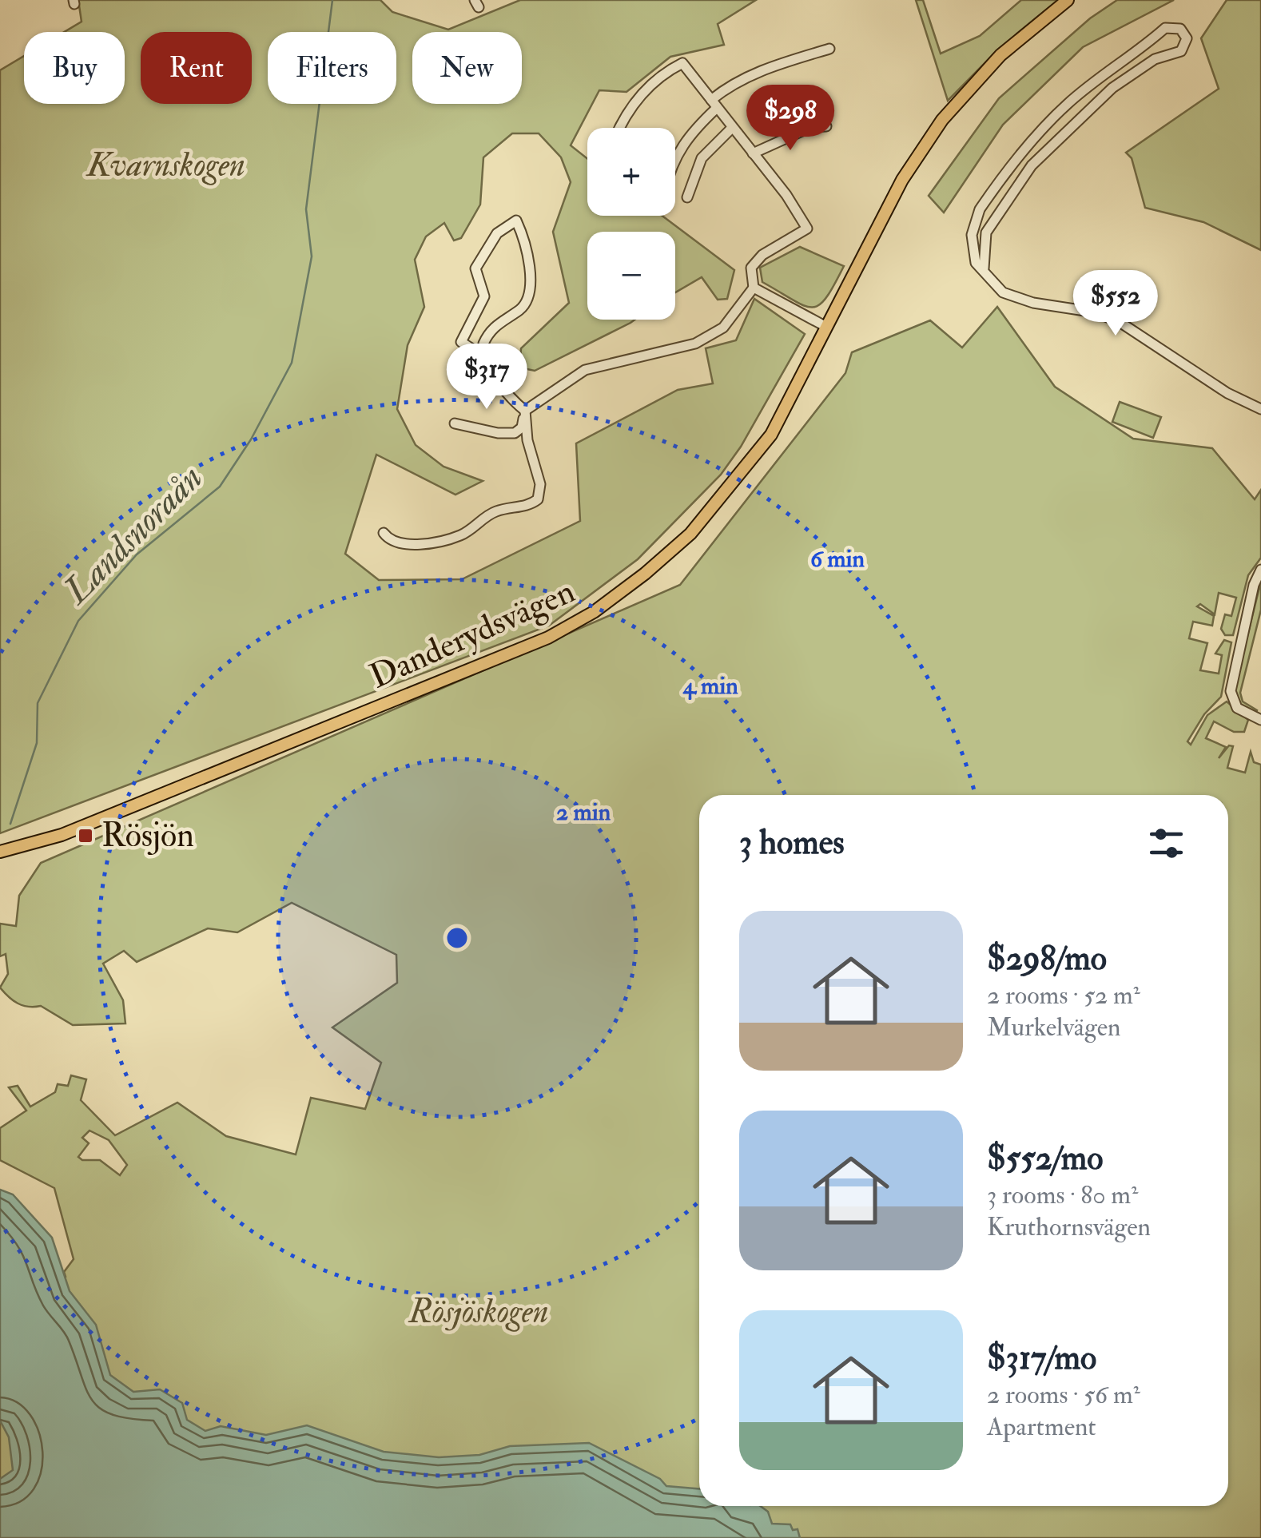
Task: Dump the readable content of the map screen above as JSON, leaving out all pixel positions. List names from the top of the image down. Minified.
{"streets":{"main road":["Danderydsvägen"]},"water":["Landsnoraån"],"parks":["Kvarnskogen","Rösjöskogen"],"places":{"transit":["Rösjön"]},"page":{"chip":["Buy","Rent","Filters","New"],"price":["$298","$552","$317"],"map_buttons":["+","−"],"heading":"3 homes","list":[{"name":"$298/mo","note":"2 rooms · 52 m² · Murkelvägen"},{"name":"$552/mo","note":"3 rooms · 80 m² · Kruthornsvägen"},{"name":"$317/mo","note":"2 rooms · 56 m² · Apartment"}]},"rings":["6 min","4 min","2 min"]}
